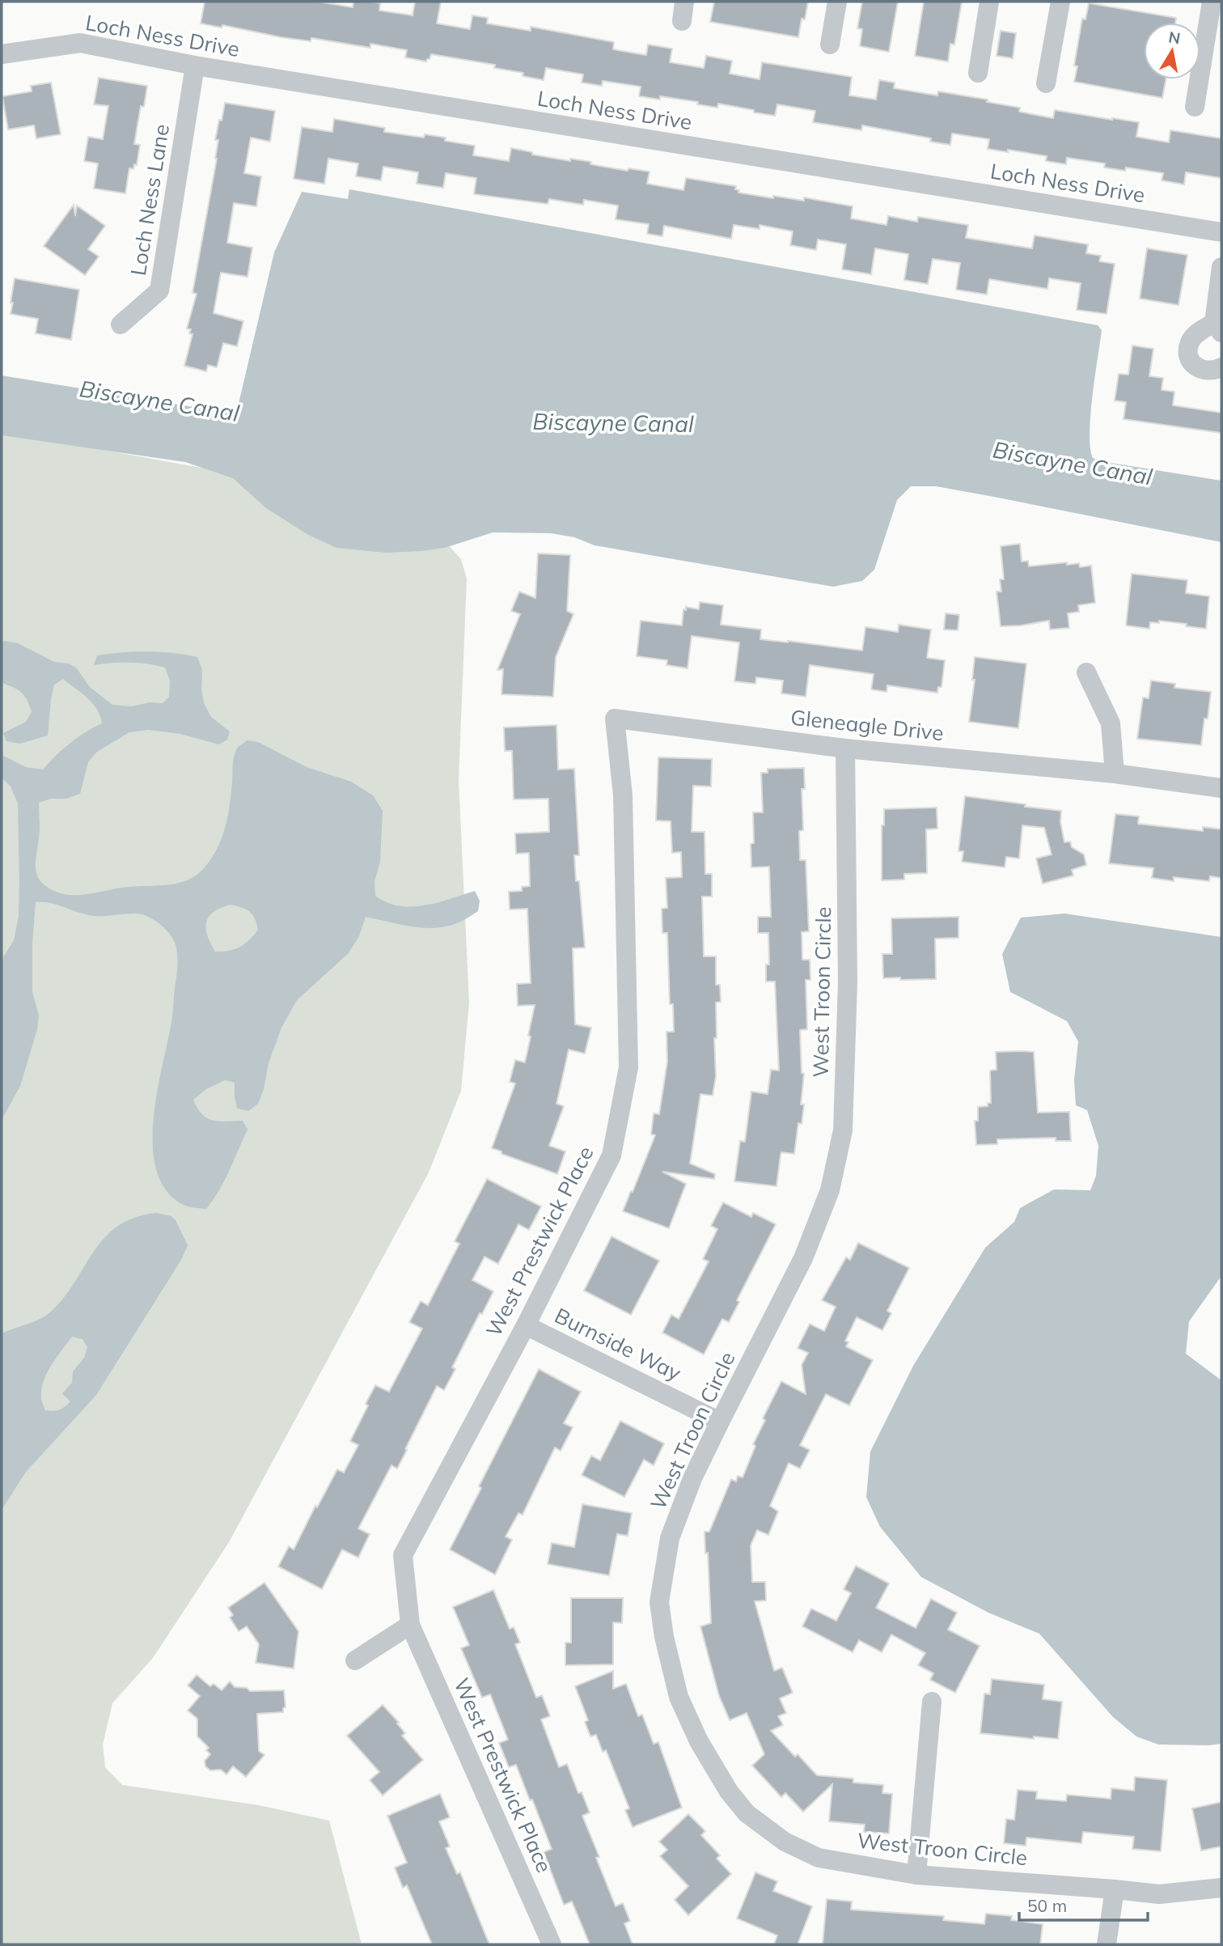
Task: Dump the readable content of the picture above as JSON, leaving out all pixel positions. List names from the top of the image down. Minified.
{"streets":{"street":["Loch Ness Drive","Loch Ness Lane","Gleneagle Drive","West Troon Circle","West Prestwick Place","Burnside Way"]},"crossings":[["Loch Ness Drive","Loch Ness Lane"],["Gleneagle Drive","West Troon Circle"],["Gleneagle Drive","West Prestwick Place"],["West Troon Circle","Burnside Way"],["West Prestwick Place","Burnside Way"]],"water":["Biscayne Canal"],"scale_bar":"50 m","north":"top"}
